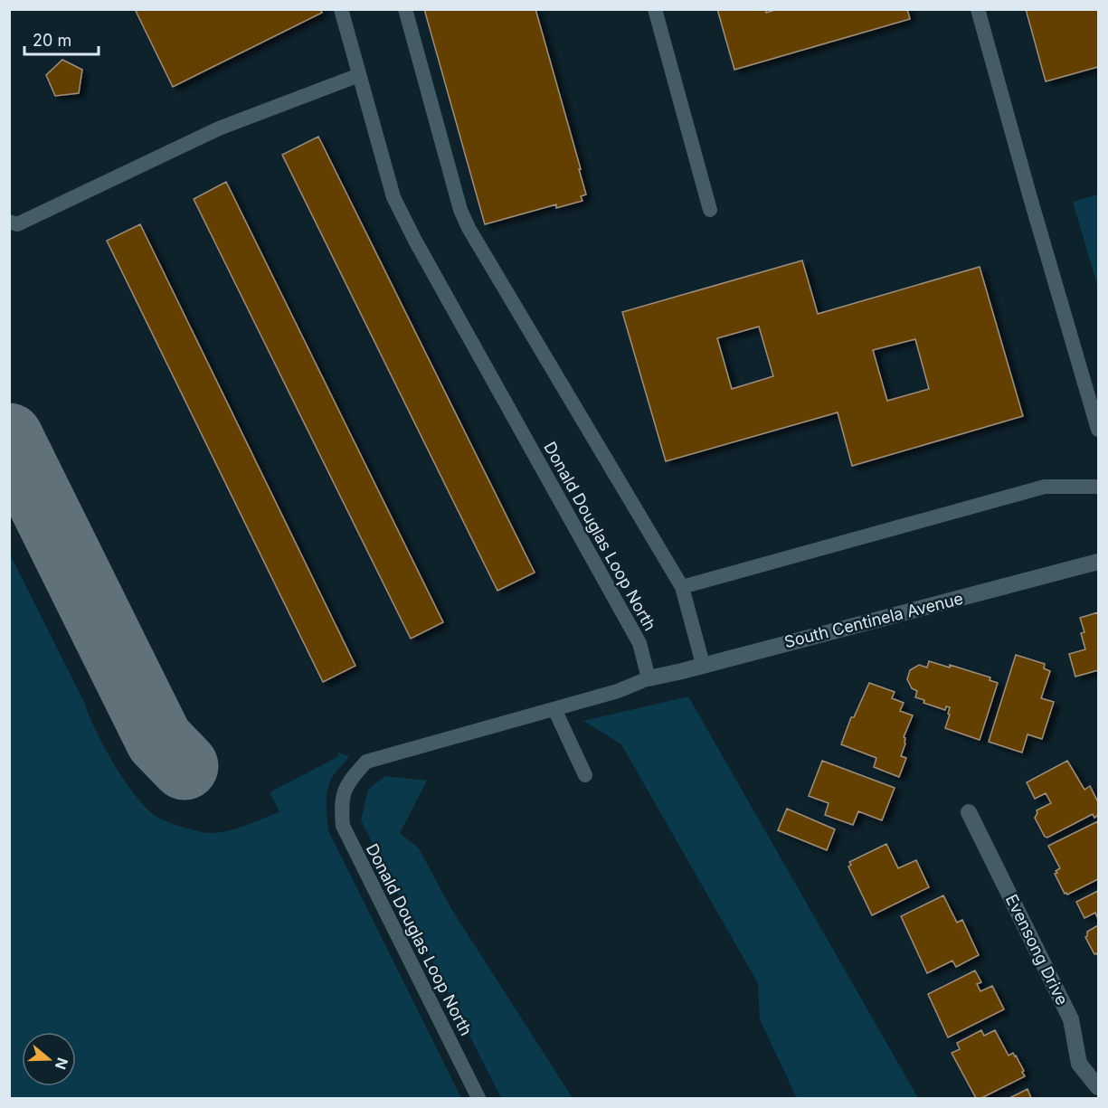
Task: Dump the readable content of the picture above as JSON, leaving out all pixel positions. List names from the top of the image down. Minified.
{"streets":{"street":["South Centinela Avenue","Evensong Drive"],"lane":["Donald Douglas Loop North"]},"crossings":[["Donald Douglas Loop North","South Centinela Avenue"]],"scale_bar":"20 m","north":"right"}
